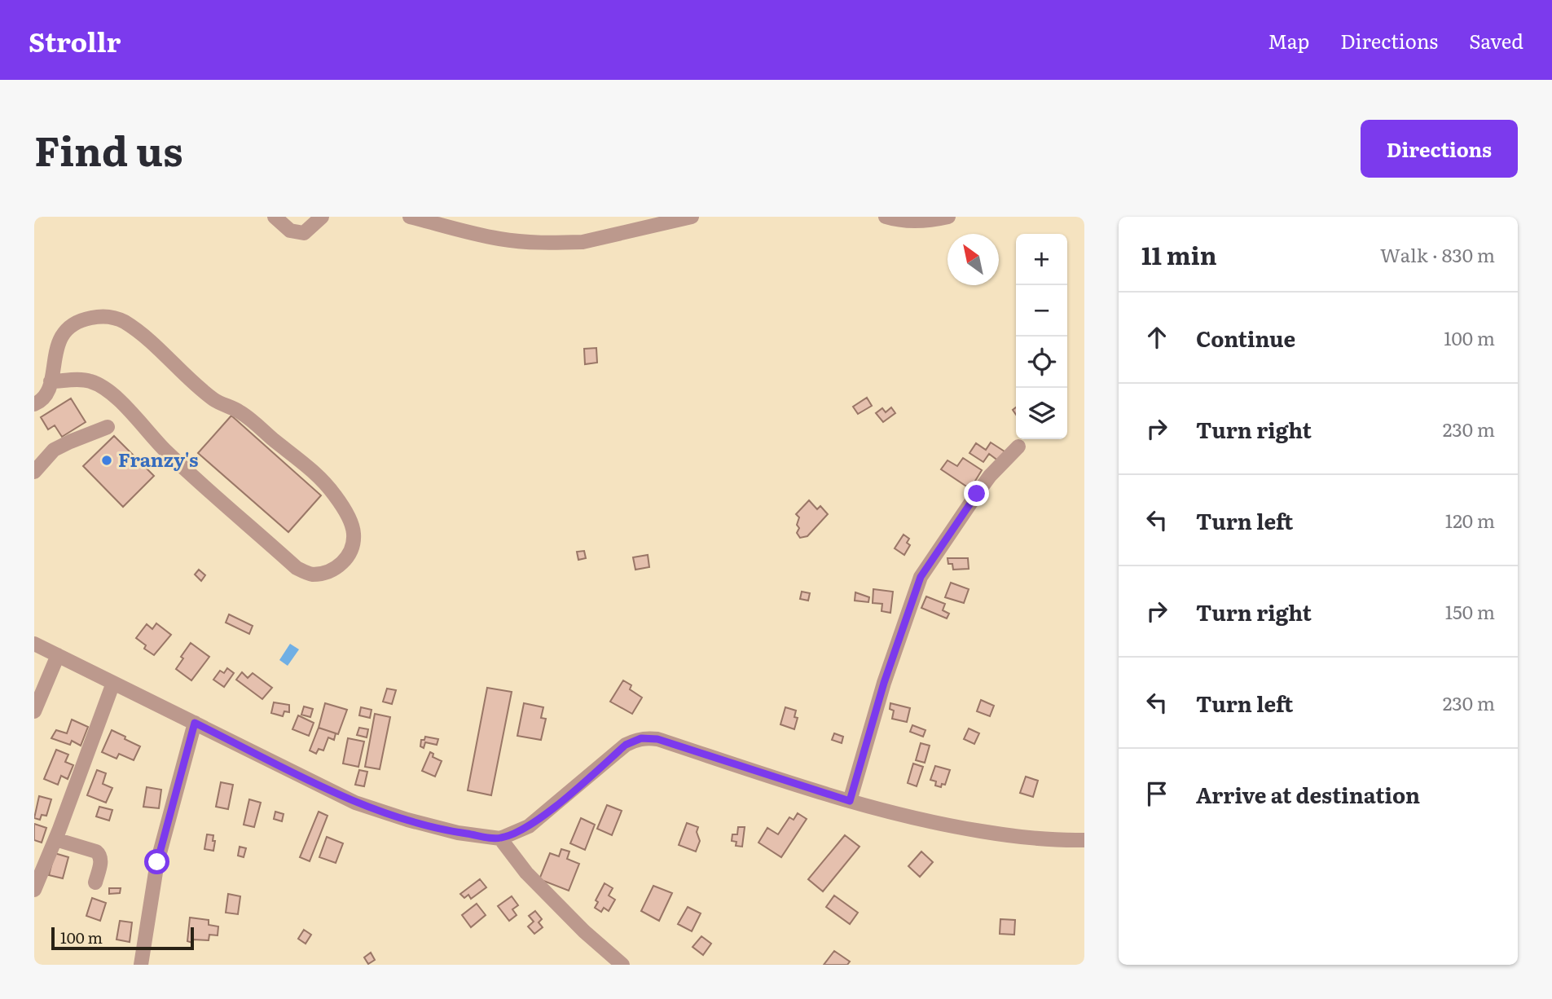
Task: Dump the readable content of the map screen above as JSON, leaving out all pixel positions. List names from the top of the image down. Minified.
{"places":["Franzy's"],"scale_bar":"100 m","north":"top left","page":{"header":"Strollr","nav":["Map","Directions","Saved"],"title":"Find us","buttons":"Directions","heading":["11 min","Walk · 830 m"],"map_buttons":["+","−"],"list":[["Continue","100 m"],["Turn right","230 m"],["Turn left","120 m"],["Turn right","150 m"],["Turn left","230 m"],"Arrive at destination"],"scale":"100 m"}}
